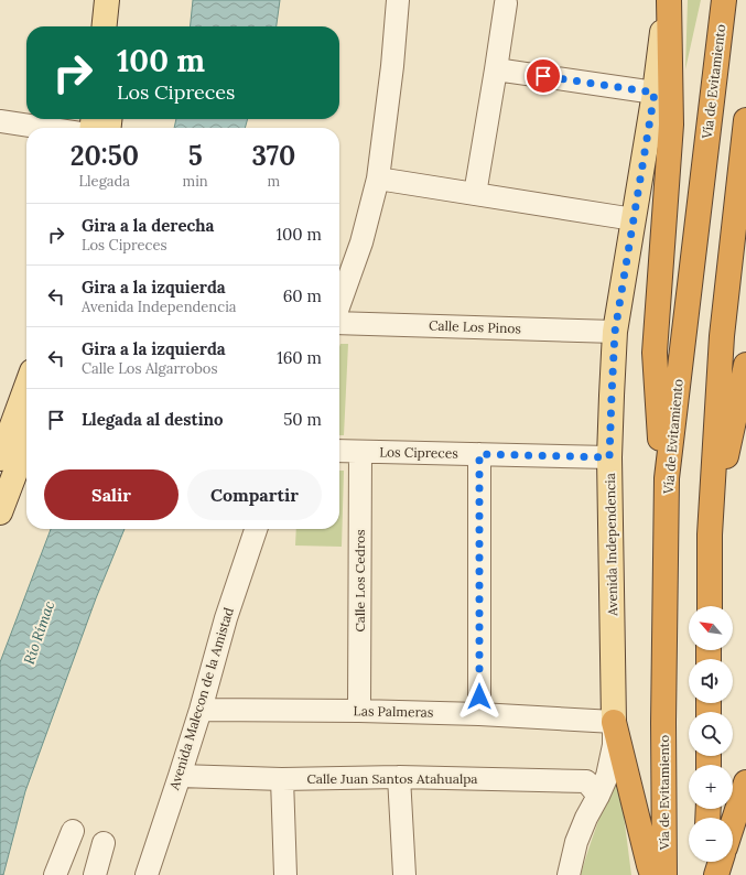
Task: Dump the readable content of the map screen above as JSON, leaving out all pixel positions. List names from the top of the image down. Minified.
{"streets":{"highway":["Vía de Evitamiento"],"main road":["Avenida Independencia"],"street":["Calle Los Pinos","Los Cipreces","Calle Los Cedros","Avenida Malecon de la Amistad","Las Palmeras","Calle Juan Santos Atahualpa"]},"crossings":[["Calle Los Pinos","Avenida Independencia"],["Los Cipreces","Avenida Independencia"],["Los Cipreces","Calle Los Cedros"],["Avenida Independencia","Las Palmeras"],["Calle Los Cedros","Las Palmeras"],["Avenida Malecon de la Amistad","Las Palmeras"],["Avenida Malecon de la Amistad","Calle Juan Santos Atahualpa"]],"water":["Río Rímac"],"north":"top left","page":{"turn":["100 m","Los Cipreces"],"eta":["20:50","Llegada","5","min","370","m"],"list":[{"name":"Gira a la derecha","note":"Los Cipreces","value":"100 m"},{"name":"Gira a la izquierda","note":"Avenida Independencia","value":"60 m"},{"name":"Gira a la izquierda","note":"Calle Los Algarrobos","value":"160 m"},{"name":"Llegada al destino","value":"50 m"}],"buttons":["Salir","Compartir"],"map_buttons":["+","−"]}}
